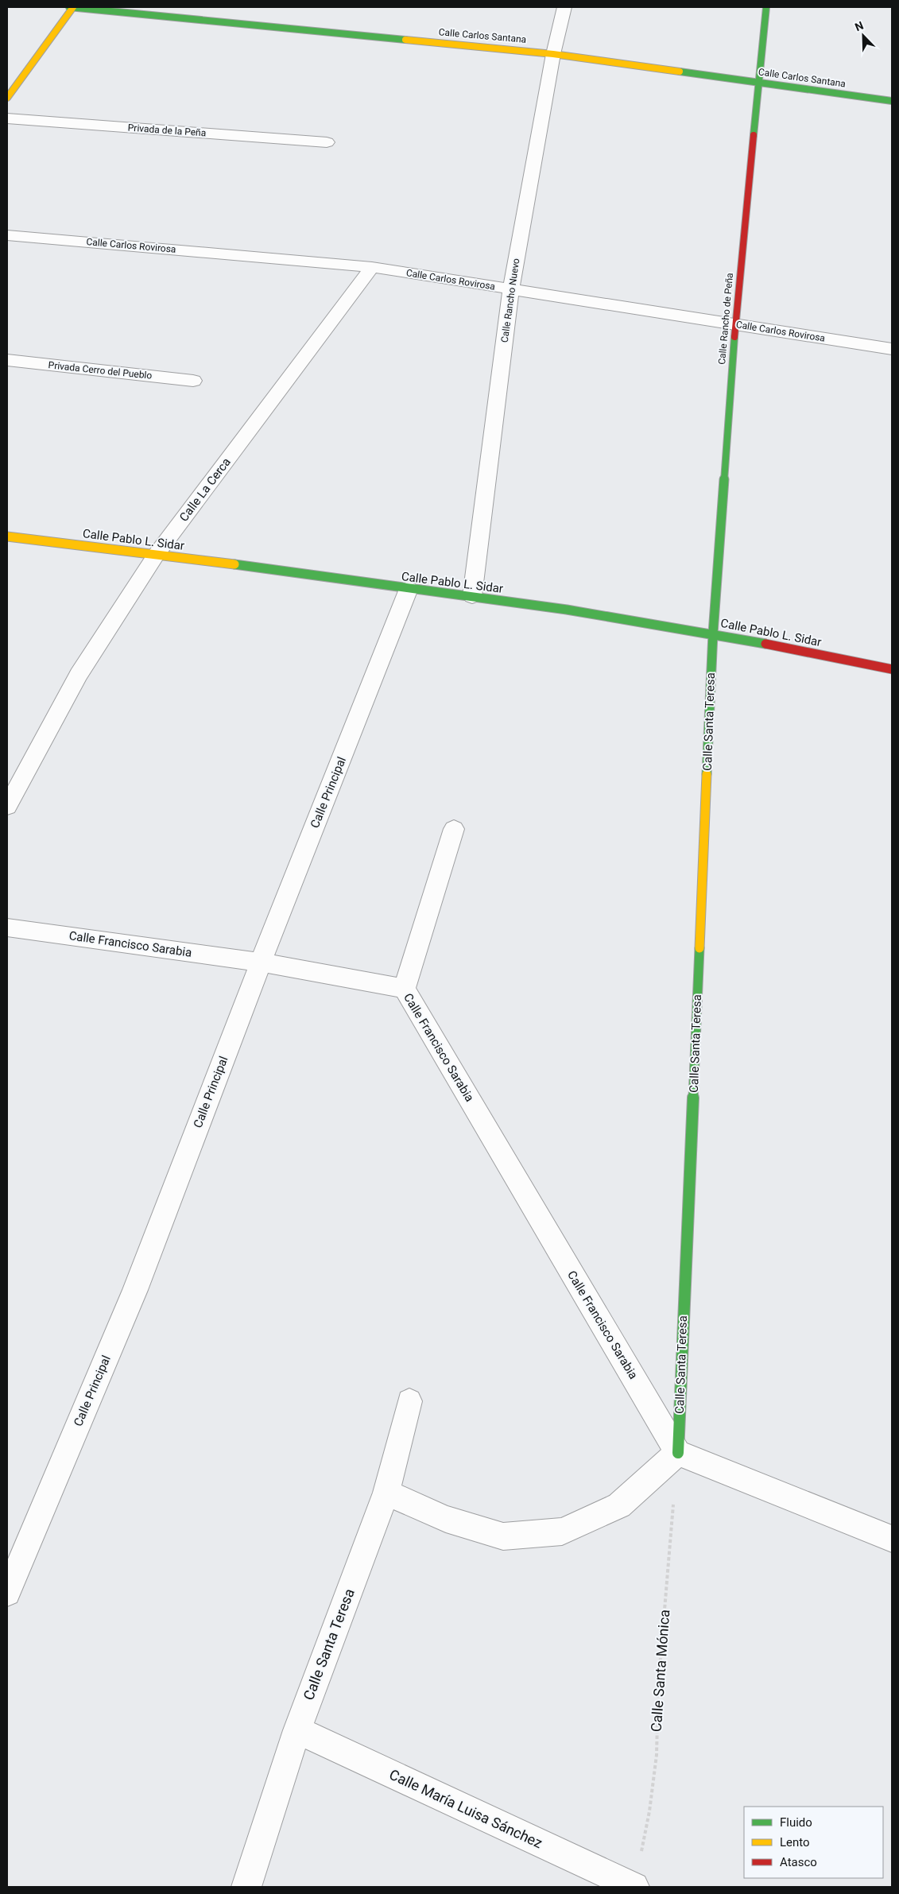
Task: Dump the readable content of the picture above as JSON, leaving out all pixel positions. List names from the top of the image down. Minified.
{"streets":{"street":["Calle Carlos Santana","Privada de la Peña","Calle Carlos Rovirosa","Calle Rancho Nuevo","Calle Rancho de Peña","Privada Cerro del Pueblo","Calle La Cerca","Calle Pablo L. Sidar","Calle Santa Teresa","Calle Principal","Calle Francisco Sarabia","Calle María Luisa Sánchez"],"path":["Calle Santa Mónica"]},"crossings":[["Calle Carlos Santana","Calle Rancho Nuevo"],["Calle Carlos Santana","Calle Rancho de Peña"],["Calle Carlos Rovirosa","Calle Rancho Nuevo"],["Calle Carlos Rovirosa","Calle Rancho de Peña"],["Calle Carlos Rovirosa","Calle La Cerca"],["Calle Rancho Nuevo","Calle Pablo L. Sidar"],["Calle Rancho de Peña","Calle Pablo L. Sidar"],["Calle Rancho de Peña","Calle Santa Teresa"],["Calle La Cerca","Calle Pablo L. Sidar"],["Calle Pablo L. Sidar","Calle Santa Teresa"],["Calle Pablo L. Sidar","Calle Principal"],["Calle Santa Teresa","Calle Francisco Sarabia"],["Calle Santa Teresa","Calle Santa Mónica"],["Calle Santa Teresa","Calle María Luisa Sánchez"],["Calle Principal","Calle Francisco Sarabia"],["Calle Francisco Sarabia","Calle Santa Mónica"]],"legend":["Fluido","Lento","Atasco"],"north":"top left"}
